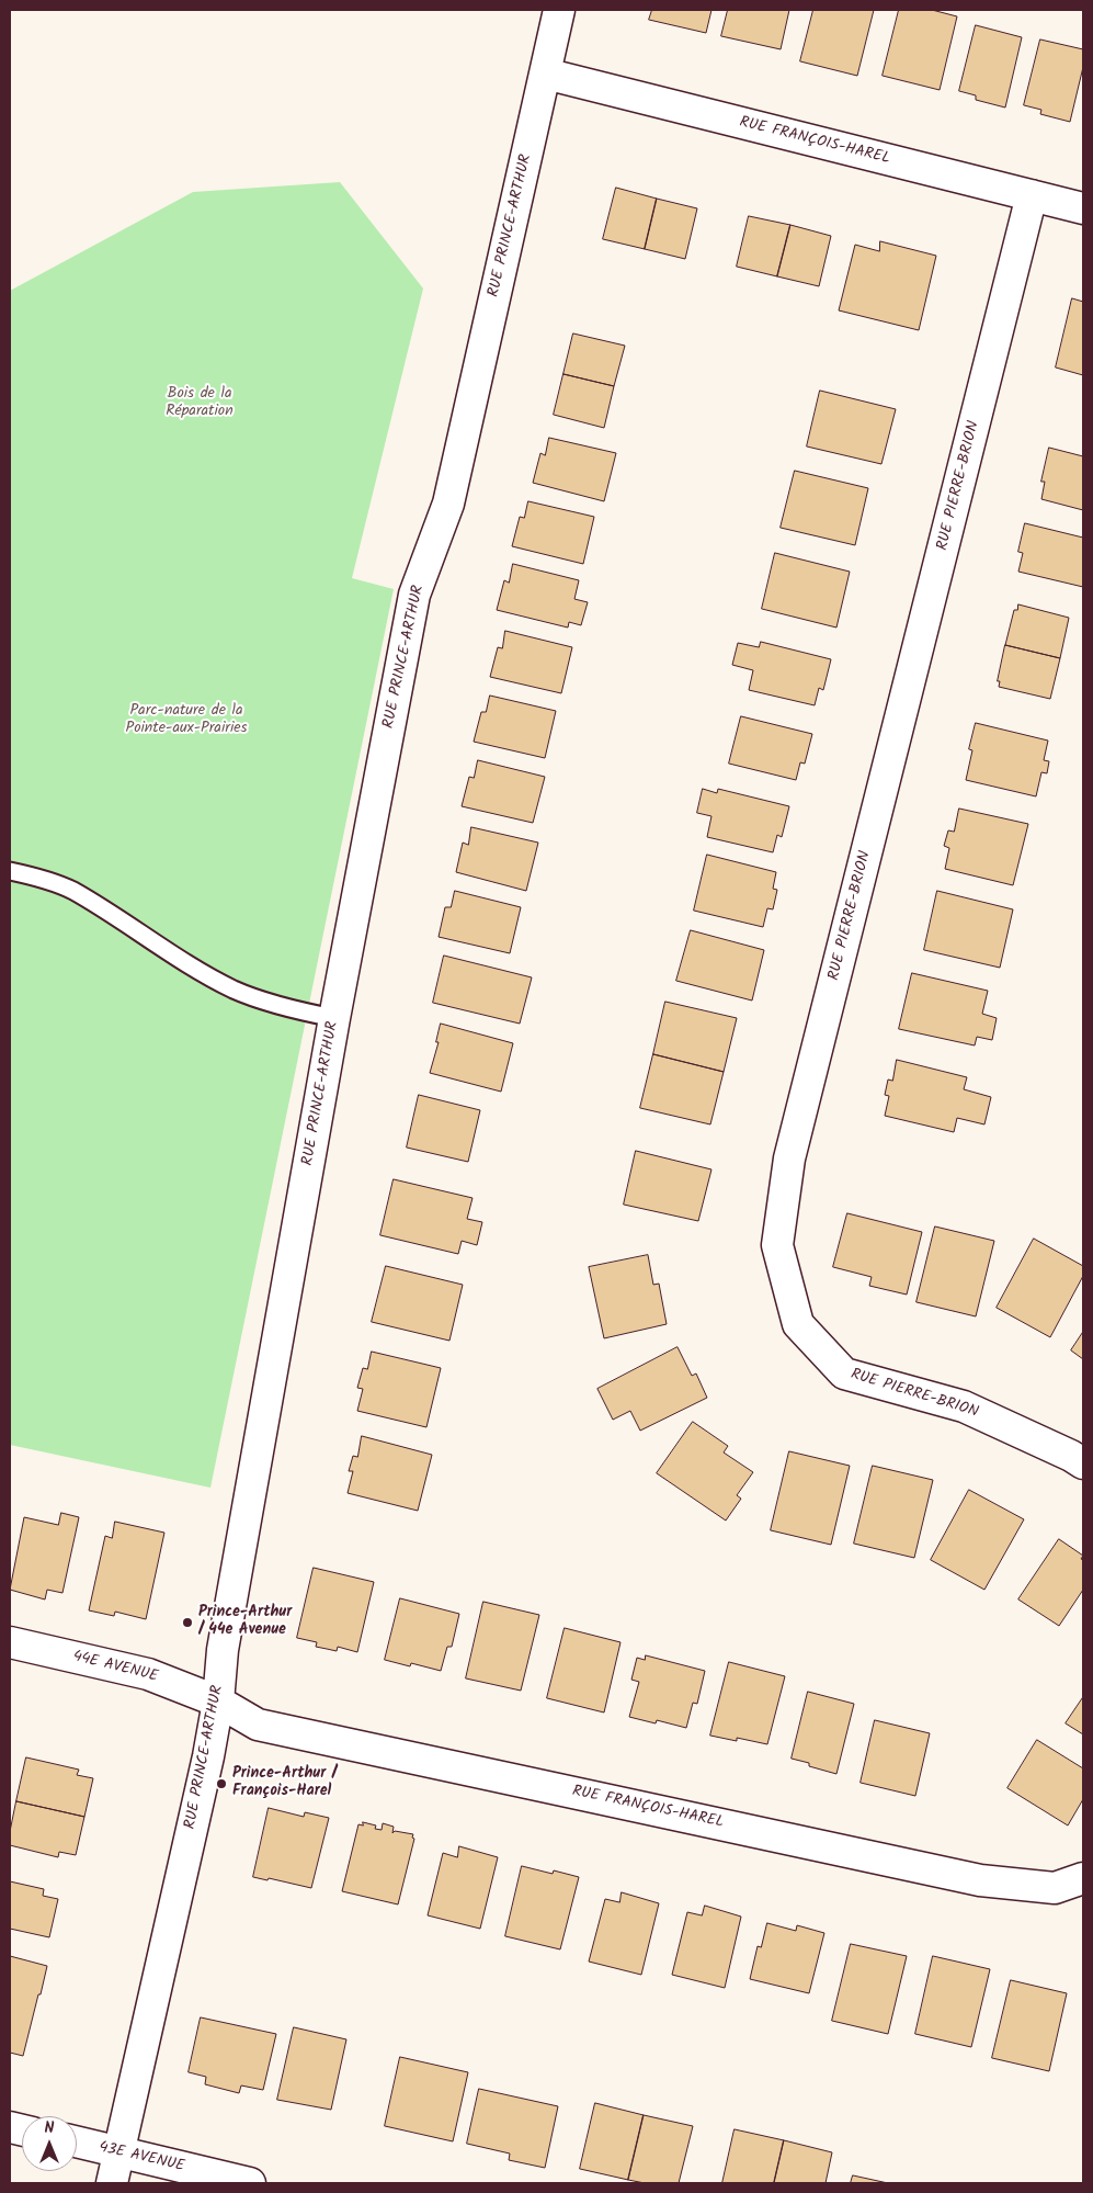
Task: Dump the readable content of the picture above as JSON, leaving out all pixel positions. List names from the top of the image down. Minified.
{"streets":{"street":["RUE FRANÇOIS-HAREL","RUE PRINCE-ARTHUR","RUE PIERRE-BRION","44E AVENUE","43E AVENUE"]},"crossings":[["RUE FRANÇOIS-HAREL","RUE PRINCE-ARTHUR"],["RUE FRANÇOIS-HAREL","RUE PIERRE-BRION"],["RUE FRANÇOIS-HAREL","44E AVENUE"],["RUE PRINCE-ARTHUR","44E AVENUE"],["RUE PRINCE-ARTHUR","43E AVENUE"]],"parks":["Bois de la Réparation","Parc-nature de la Pointe-aux-Prairies"],"places":["Prince-Arthur / 44e Avenue","Prince-Arthur / François-Harel"],"north":"top"}
